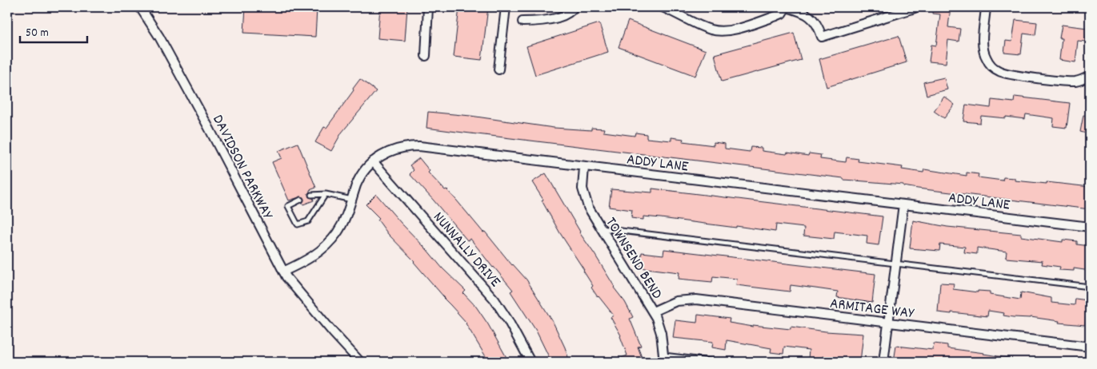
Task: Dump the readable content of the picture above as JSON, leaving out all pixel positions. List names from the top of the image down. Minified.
{"streets":{"street":["ADDY LANE","DAVIDSON PARKWAY","NUNNALLY DRIVE","TOWNSEND BEND","ARMITAGE WAY"]},"crossings":[["ADDY LANE","DAVIDSON PARKWAY"],["ADDY LANE","NUNNALLY DRIVE"],["ADDY LANE","TOWNSEND BEND"],["TOWNSEND BEND","ARMITAGE WAY"]],"scale_bar":"50 m"}
